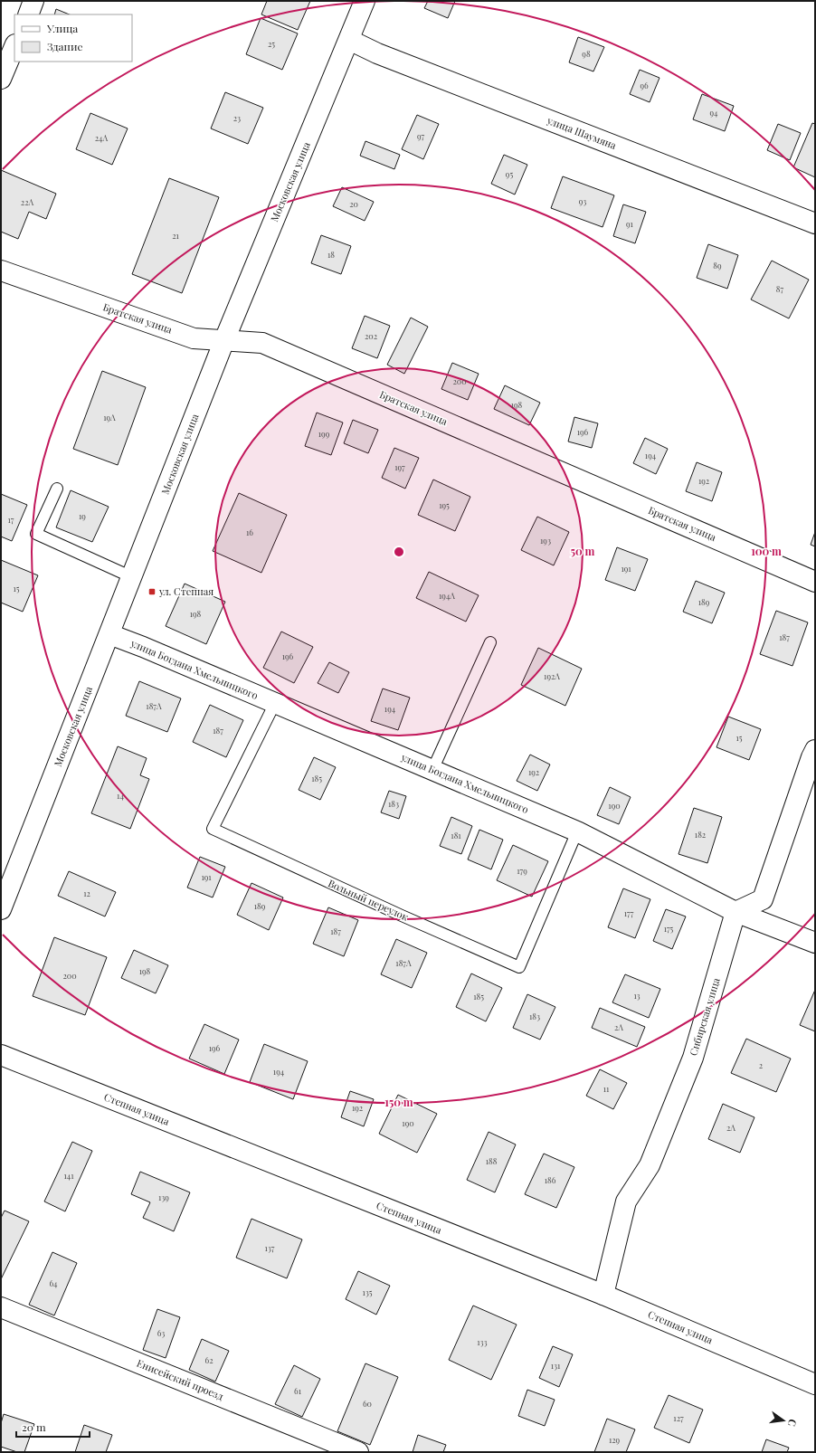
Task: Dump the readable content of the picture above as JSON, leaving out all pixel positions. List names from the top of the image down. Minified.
{"streets":{"street":["улица Шаумяна","Московская улица","Братская улица","улица Богдана Хмельницкого","Сибирская улица","Степная улица","Енисейский проезд"],"lane":["Вольный переулок"]},"crossings":[["улица Шаумяна","Московская улица"],["Московская улица","Братская улица"],["Московская улица","улица Богдана Хмельницкого"],["улица Богдана Хмельницкого","Вольный переулок"],["улица Богдана Хмельницкого","Сибирская улица"],["Сибирская улица","Степная улица"]],"places":{"transit":["ул. Степная"]},"house_numbers":["25","98","96","94","23","97","24А","95","93","22А","20","91","21","18","89","87","202","200","198","19А","196","199","194","197","192","195","19","17","16","193","191","15","194А","189","198","187","196","192А","187А","194","187","15","192","185","14","183","190","182","181","179","191","12","189","177","175","187","187А","198","200","13","185","183","2А","196","2","194","11","192","190","2А","188","141","186","139","137","64","135","63","133","62","131","61","60","127","129"],"legend":["Улица","Здание"],"scale_bar":"20 m","north":"right","rings":["50 m","100 m","150 m"]}
